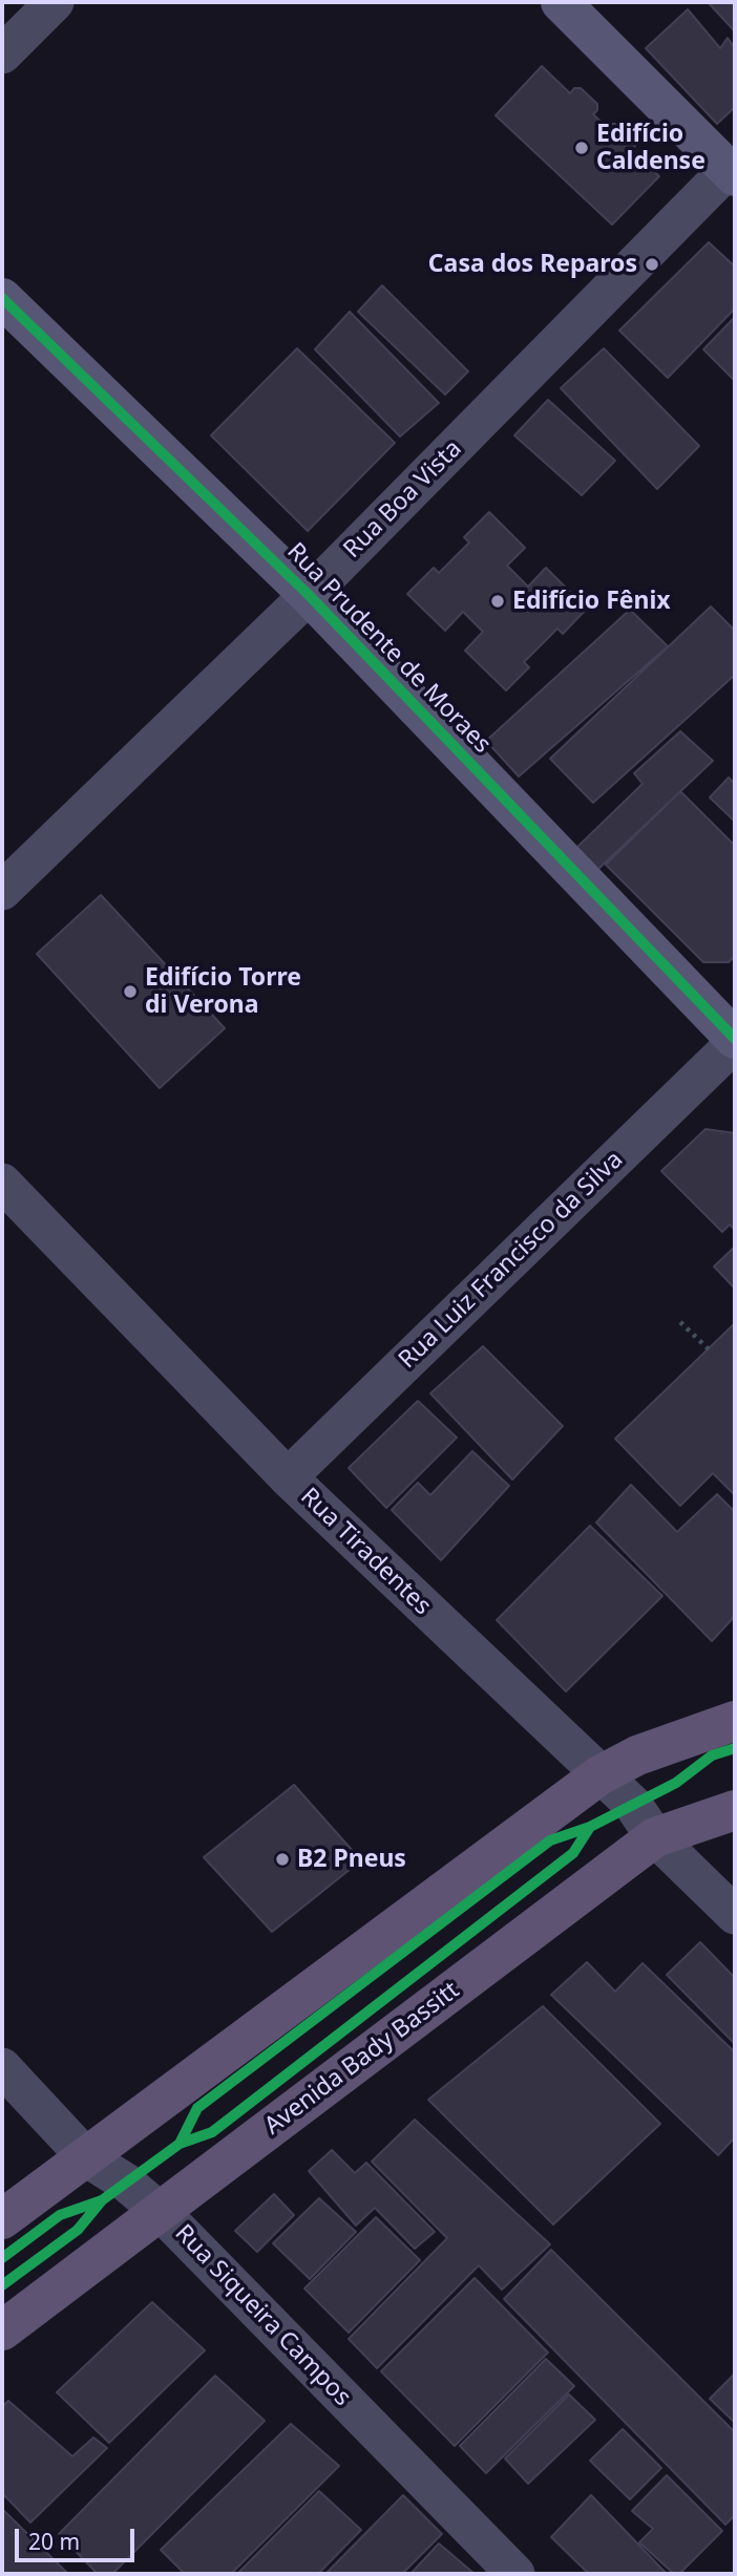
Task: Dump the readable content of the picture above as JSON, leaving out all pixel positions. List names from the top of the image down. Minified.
{"streets":{"main road":["Avenida Bady Bassitt"],"street":["Rua Boa Vista","Rua Prudente de Moraes","Rua Luiz Francisco da Silva","Rua Tiradentes","Rua Siqueira Campos"]},"crossings":[["Rua Boa Vista","Rua Prudente de Moraes"],["Rua Prudente de Moraes","Rua Luiz Francisco da Silva"],["Rua Luiz Francisco da Silva","Rua Tiradentes"],["Rua Tiradentes","Avenida Bady Bassitt"],["Avenida Bady Bassitt","Rua Siqueira Campos"]],"places":["Edifício Caldense","Casa dos Reparos","Edifício Fênix","Edifício Torre di Verona","B2 Pneus"],"scale_bar":"20 m"}
